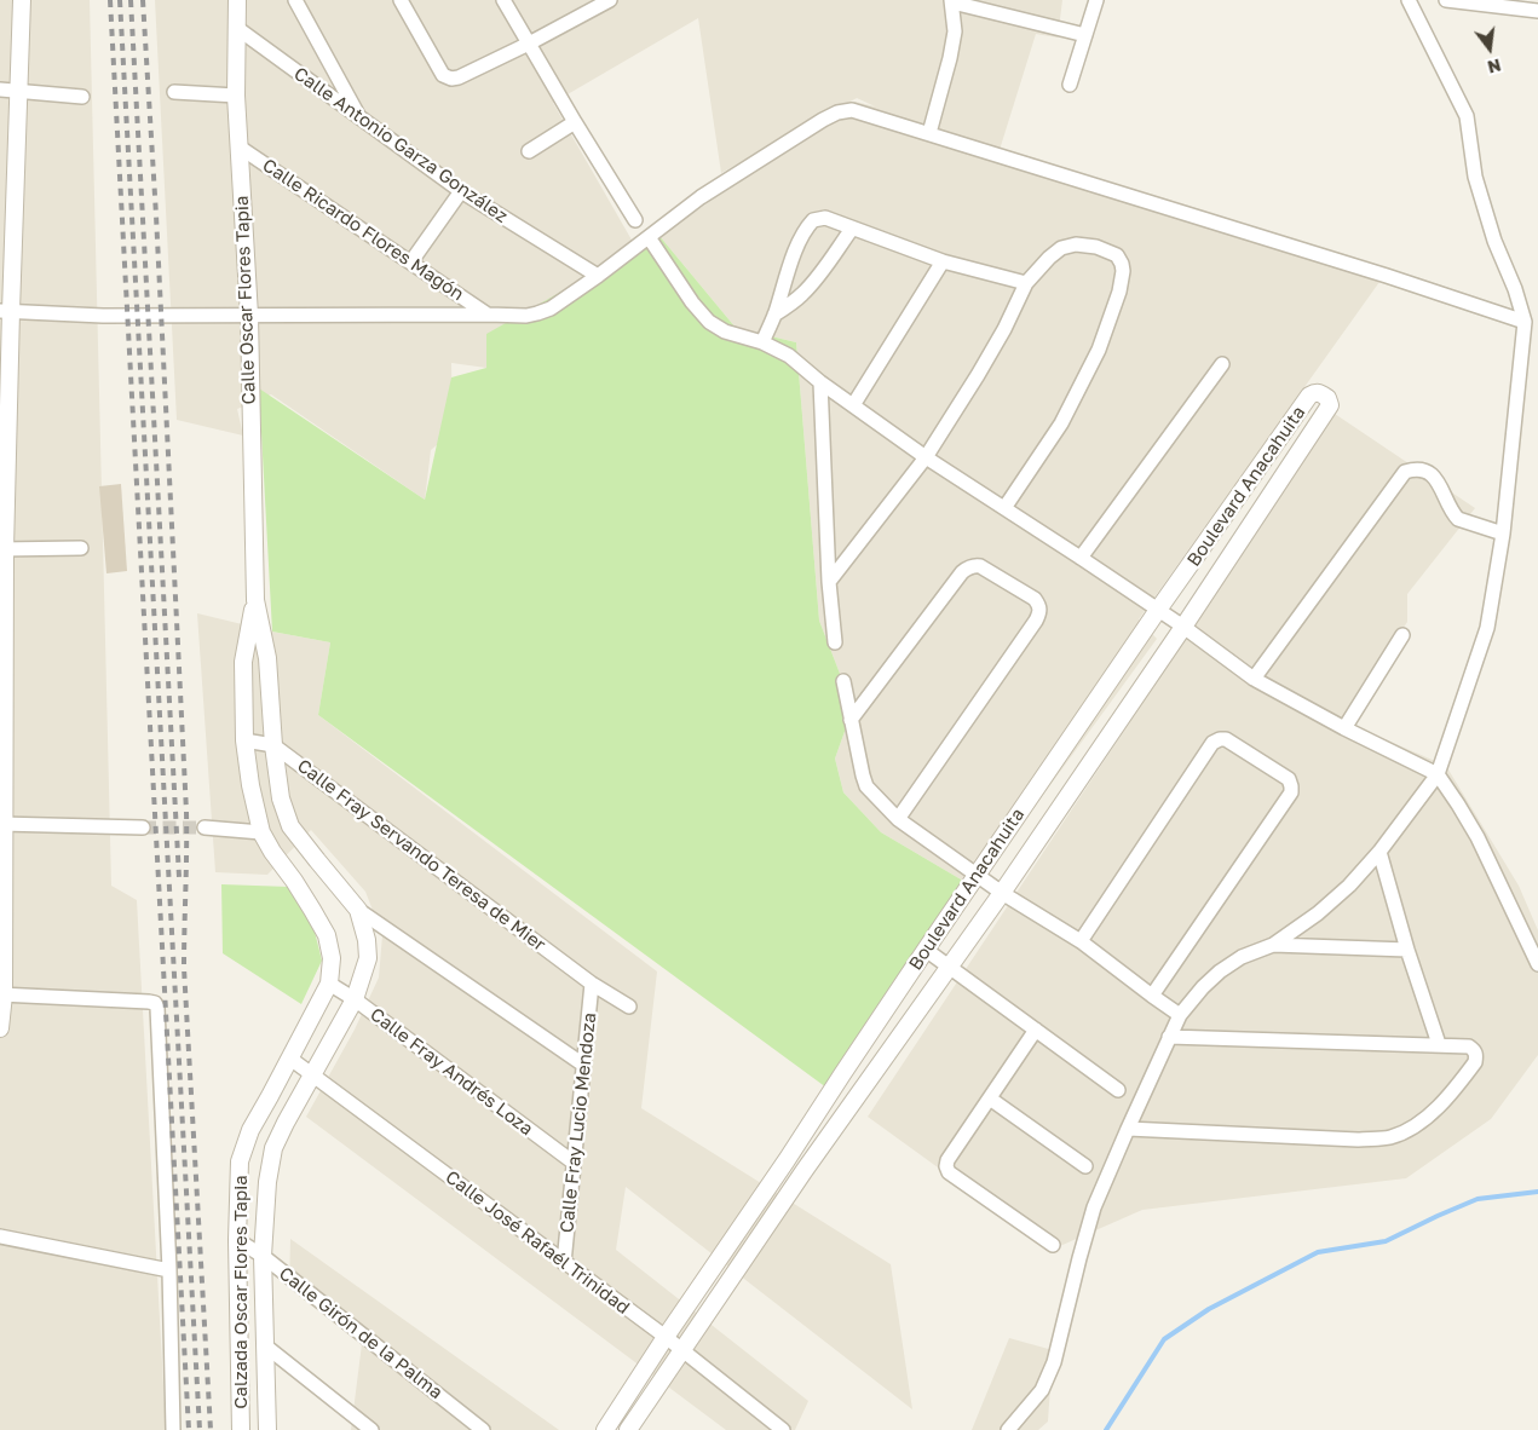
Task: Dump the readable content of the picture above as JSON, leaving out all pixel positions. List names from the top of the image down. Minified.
{"streets":{"street":["Calle Antonio Garza González","Calle Ricardo Flores Magón","Calle Oscar Flores Tapia","Boulevard Anacahuita","Calle Fray Servando Teresa de Mier","Calle Fray Andrés Loza","Calle Fray Lucio Mendoza","Calle José Rafaél Trinidad","Calzada Oscar Flores Tapia","Calle Girón de la Palma"]},"crossings":[["Calle Antonio Garza González","Calle Oscar Flores Tapia"],["Calle Ricardo Flores Magón","Calle Oscar Flores Tapia"],["Calle Oscar Flores Tapia","Calle Fray Servando Teresa de Mier"],["Calle Oscar Flores Tapia","Calle Fray Andrés Loza"],["Calle Oscar Flores Tapia","Calle José Rafaél Trinidad"],["Calle Oscar Flores Tapia","Calzada Oscar Flores Tapia"],["Boulevard Anacahuita","Calle José Rafaél Trinidad"],["Calle Fray Servando Teresa de Mier","Calle Fray Lucio Mendoza"],["Calle Fray Andrés Loza","Calle Fray Lucio Mendoza"],["Calle Fray Lucio Mendoza","Calle José Rafaél Trinidad"],["Calle José Rafaél Trinidad","Calzada Oscar Flores Tapia"],["Calzada Oscar Flores Tapia","Calle Girón de la Palma"]],"north":"bottom"}
